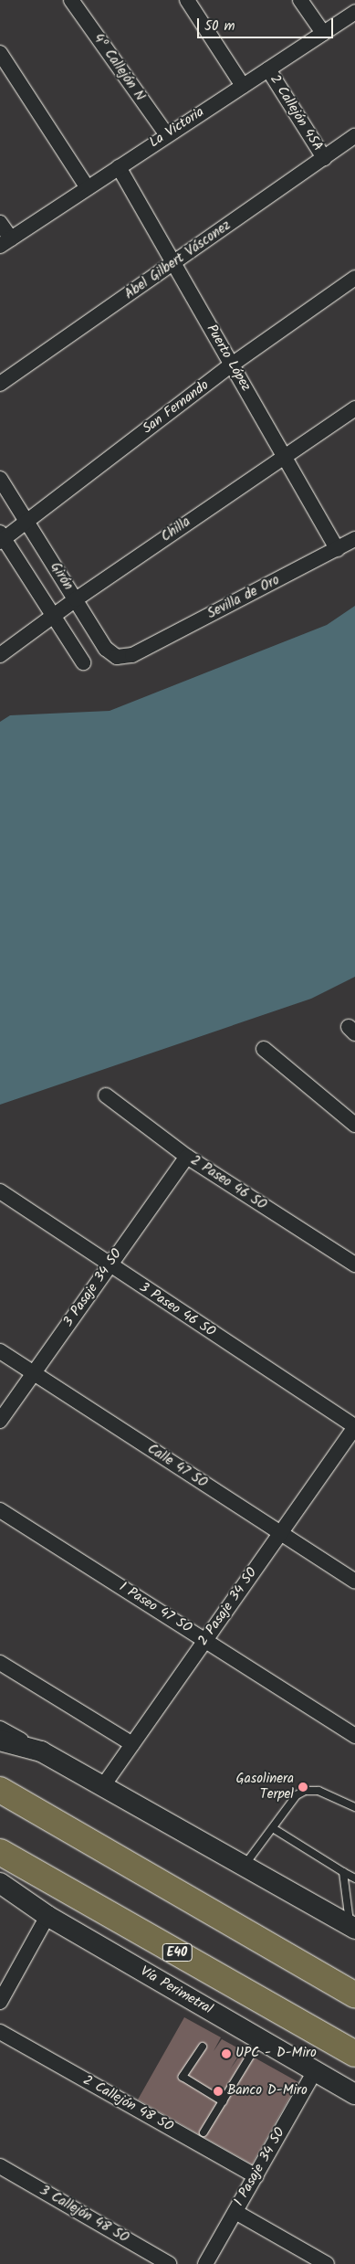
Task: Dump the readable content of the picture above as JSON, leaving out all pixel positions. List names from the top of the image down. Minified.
{"streets":{"highway":["E40"],"street":["4º Callejón N","2 Callejón 45A","La Victoria","Abel Gilbert Vásconez","Puerto López","San Fernando","Chilla","Girón","Sevilla de Oro","2 Paseo 46 SO","3 Pasaje 34 SO","3 Paseo 46 SO","Calle 47 SO","2 Pasaje 34 SO","1 Paseo 47 SO","Vía Perimetral","2 Callejón 48 SO","1 Pasaje 34 SO","3 Callejón 48 SO"]},"crossings":[["4º Callejón N","La Victoria"],["2 Callejón 45A","La Victoria"],["2 Callejón 45A","Abel Gilbert Vásconez"],["La Victoria","Puerto López"],["Abel Gilbert Vásconez","Puerto López"],["Puerto López","San Fernando"],["Puerto López","Chilla"],["Puerto López","Sevilla de Oro"],["San Fernando","Girón"],["Chilla","Girón"],["Girón","Sevilla de Oro"],["2 Paseo 46 SO","3 Pasaje 34 SO"],["3 Pasaje 34 SO","3 Paseo 46 SO"],["3 Pasaje 34 SO","Calle 47 SO"],["3 Paseo 46 SO","2 Pasaje 34 SO"],["Calle 47 SO","2 Pasaje 34 SO"],["2 Pasaje 34 SO","1 Paseo 47 SO"],["Vía Perimetral","1 Pasaje 34 SO"],["2 Callejón 48 SO","1 Pasaje 34 SO"]],"places":["Gasolinera Terpel","UPC - D-Miro","Banco D-Miro"],"scale_bar":"50 m"}
